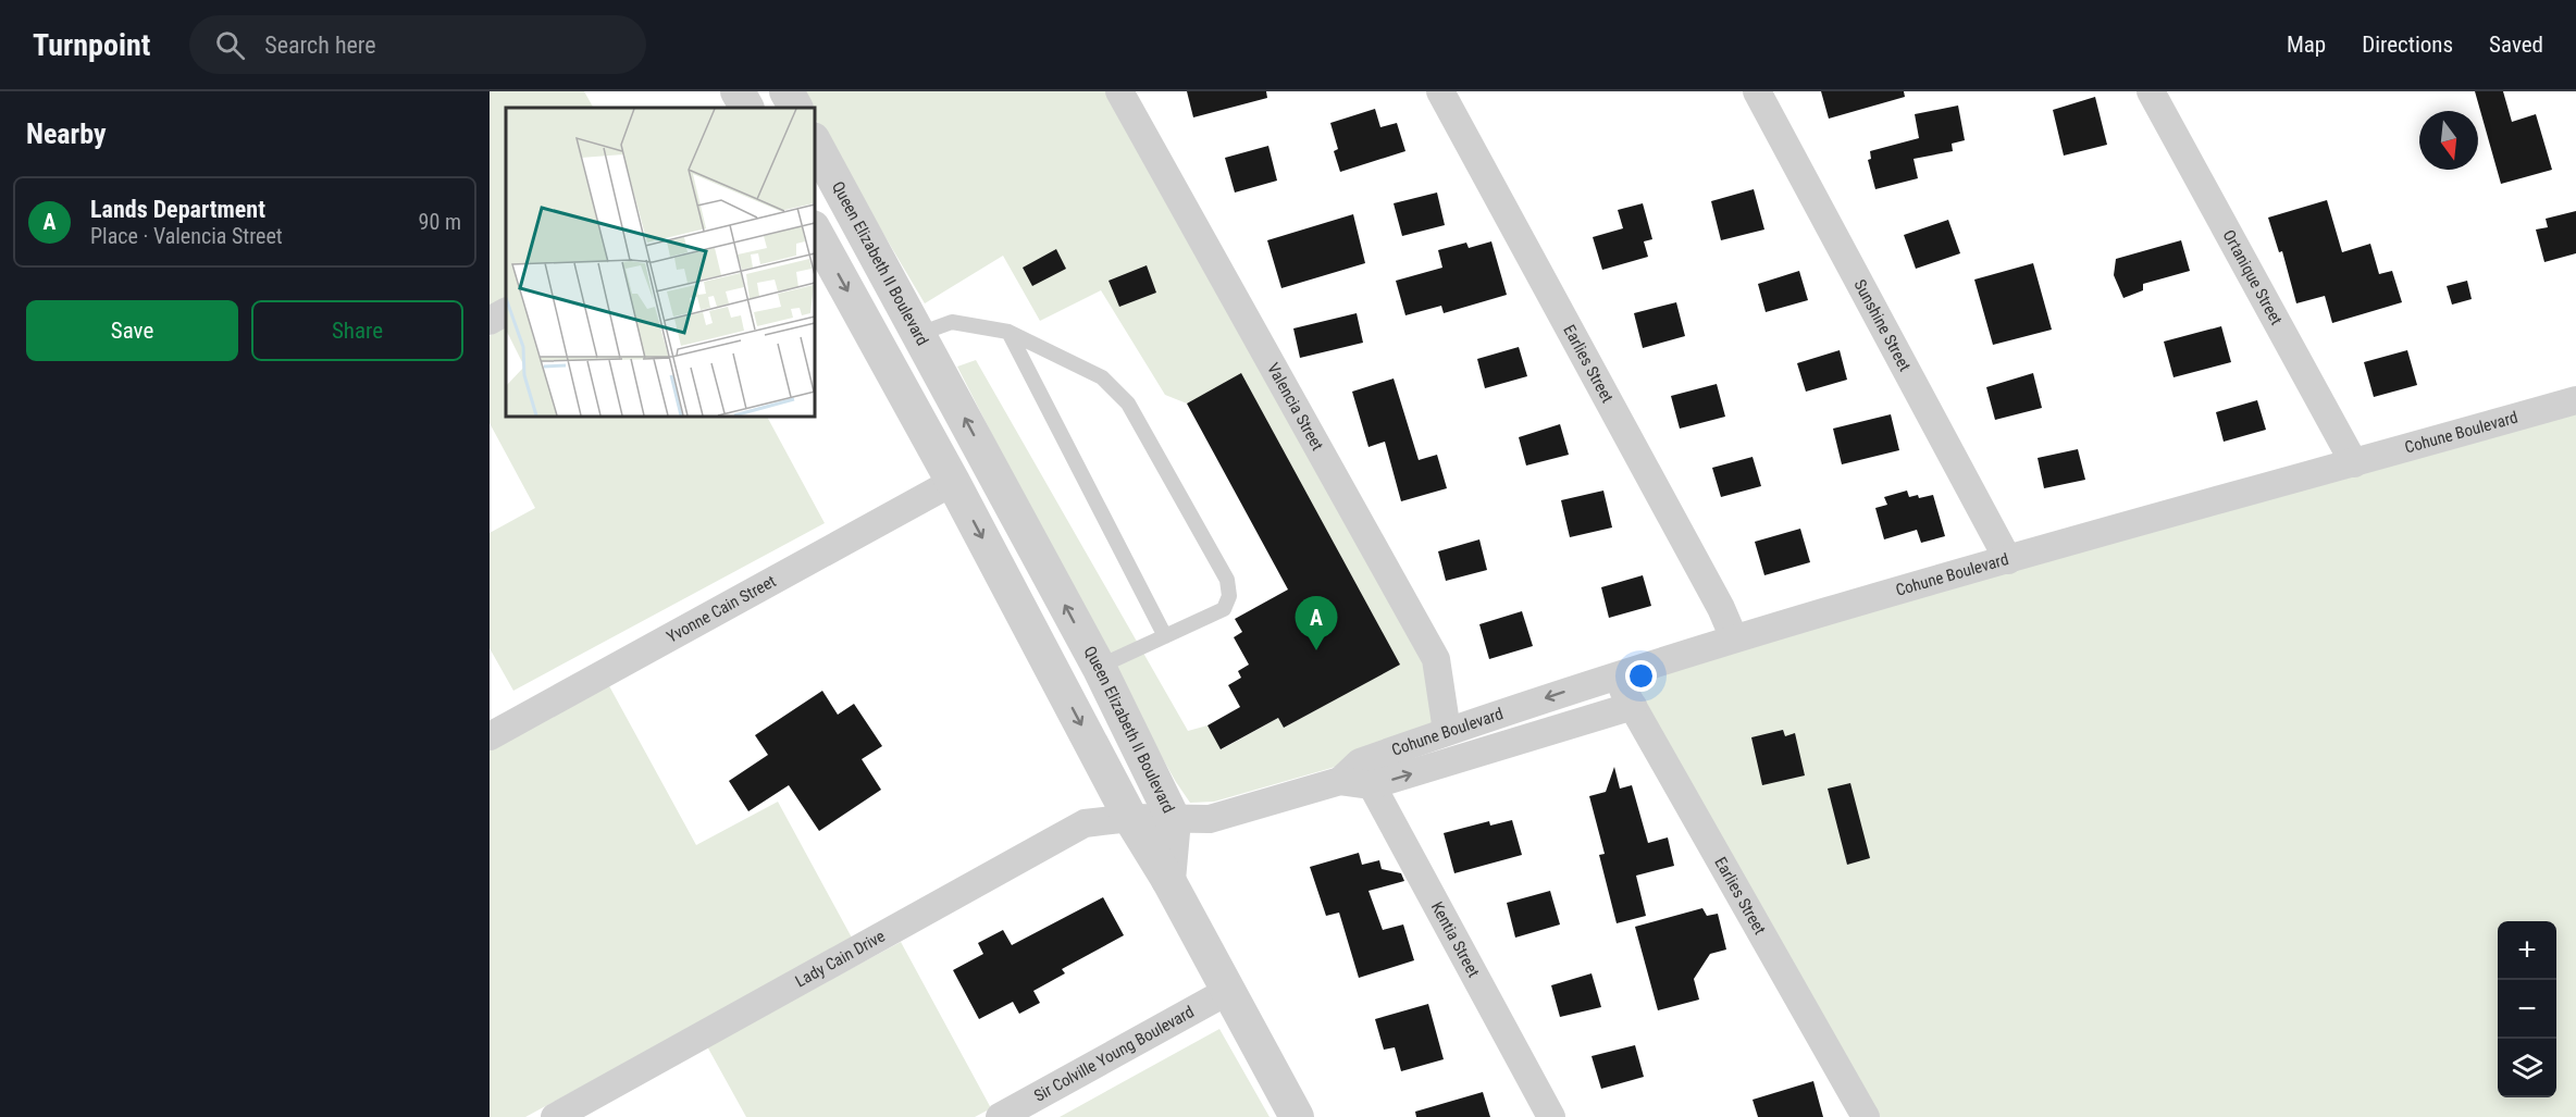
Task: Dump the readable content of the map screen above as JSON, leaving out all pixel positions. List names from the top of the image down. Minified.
{"streets":{"street":["Queen Elizabeth II Boulevard","Ortanique Street","Sunshine Street","Earlies Street","Valencia Street","Cohune Boulevard","Yvonne Cain Street","Kentia Street","Lady Cain Drive","Sir Colville Young Boulevard"]},"crossings":[["Queen Elizabeth II Boulevard","Cohune Boulevard"],["Queen Elizabeth II Boulevard","Lady Cain Drive"],["Ortanique Street","Cohune Boulevard"],["Sunshine Street","Cohune Boulevard"],["Earlies Street","Cohune Boulevard"],["Valencia Street","Cohune Boulevard"],["Cohune Boulevard","Kentia Street"],["Cohune Boulevard","Lady Cain Drive"]],"north":"bottom","page":{"header":"Turnpoint","search":"Search here","nav":["Map","Directions","Saved"],"heading":"Nearby","list":[{"mark":"A","name":"Lands Department","note":"Place · Valencia Street","value":"90 m"}],"buttons":["Save","Share"],"pins":"A","map_buttons":["+","−"]}}
